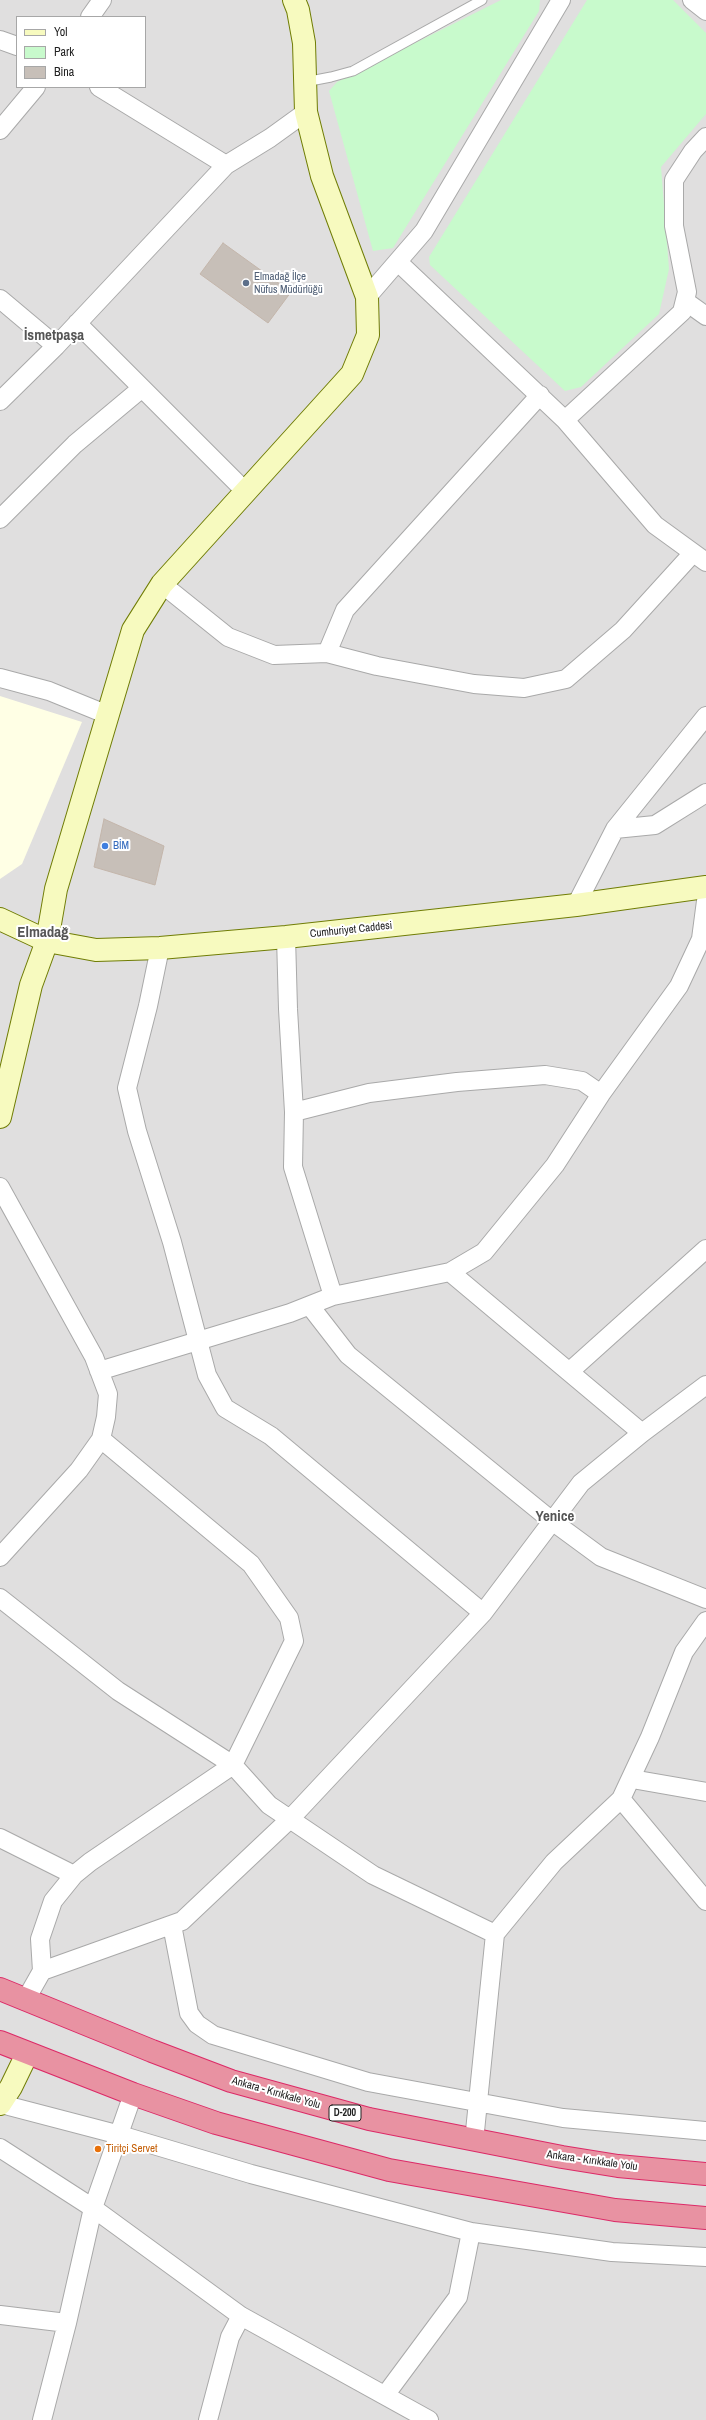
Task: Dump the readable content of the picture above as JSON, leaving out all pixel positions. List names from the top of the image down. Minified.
{"streets":{"highway":["Ankara - Kırıkkale Yolu","D-200"],"street":["Cumhuriyet Caddesi"]},"districts":["İsmetpaşa","Elmadağ","Yenice"],"places":["Elmadağ İlçe Nüfus Müdürlüğü","BİM","Tiritçi Servet"],"legend":["Yol","Park","Bina"]}
